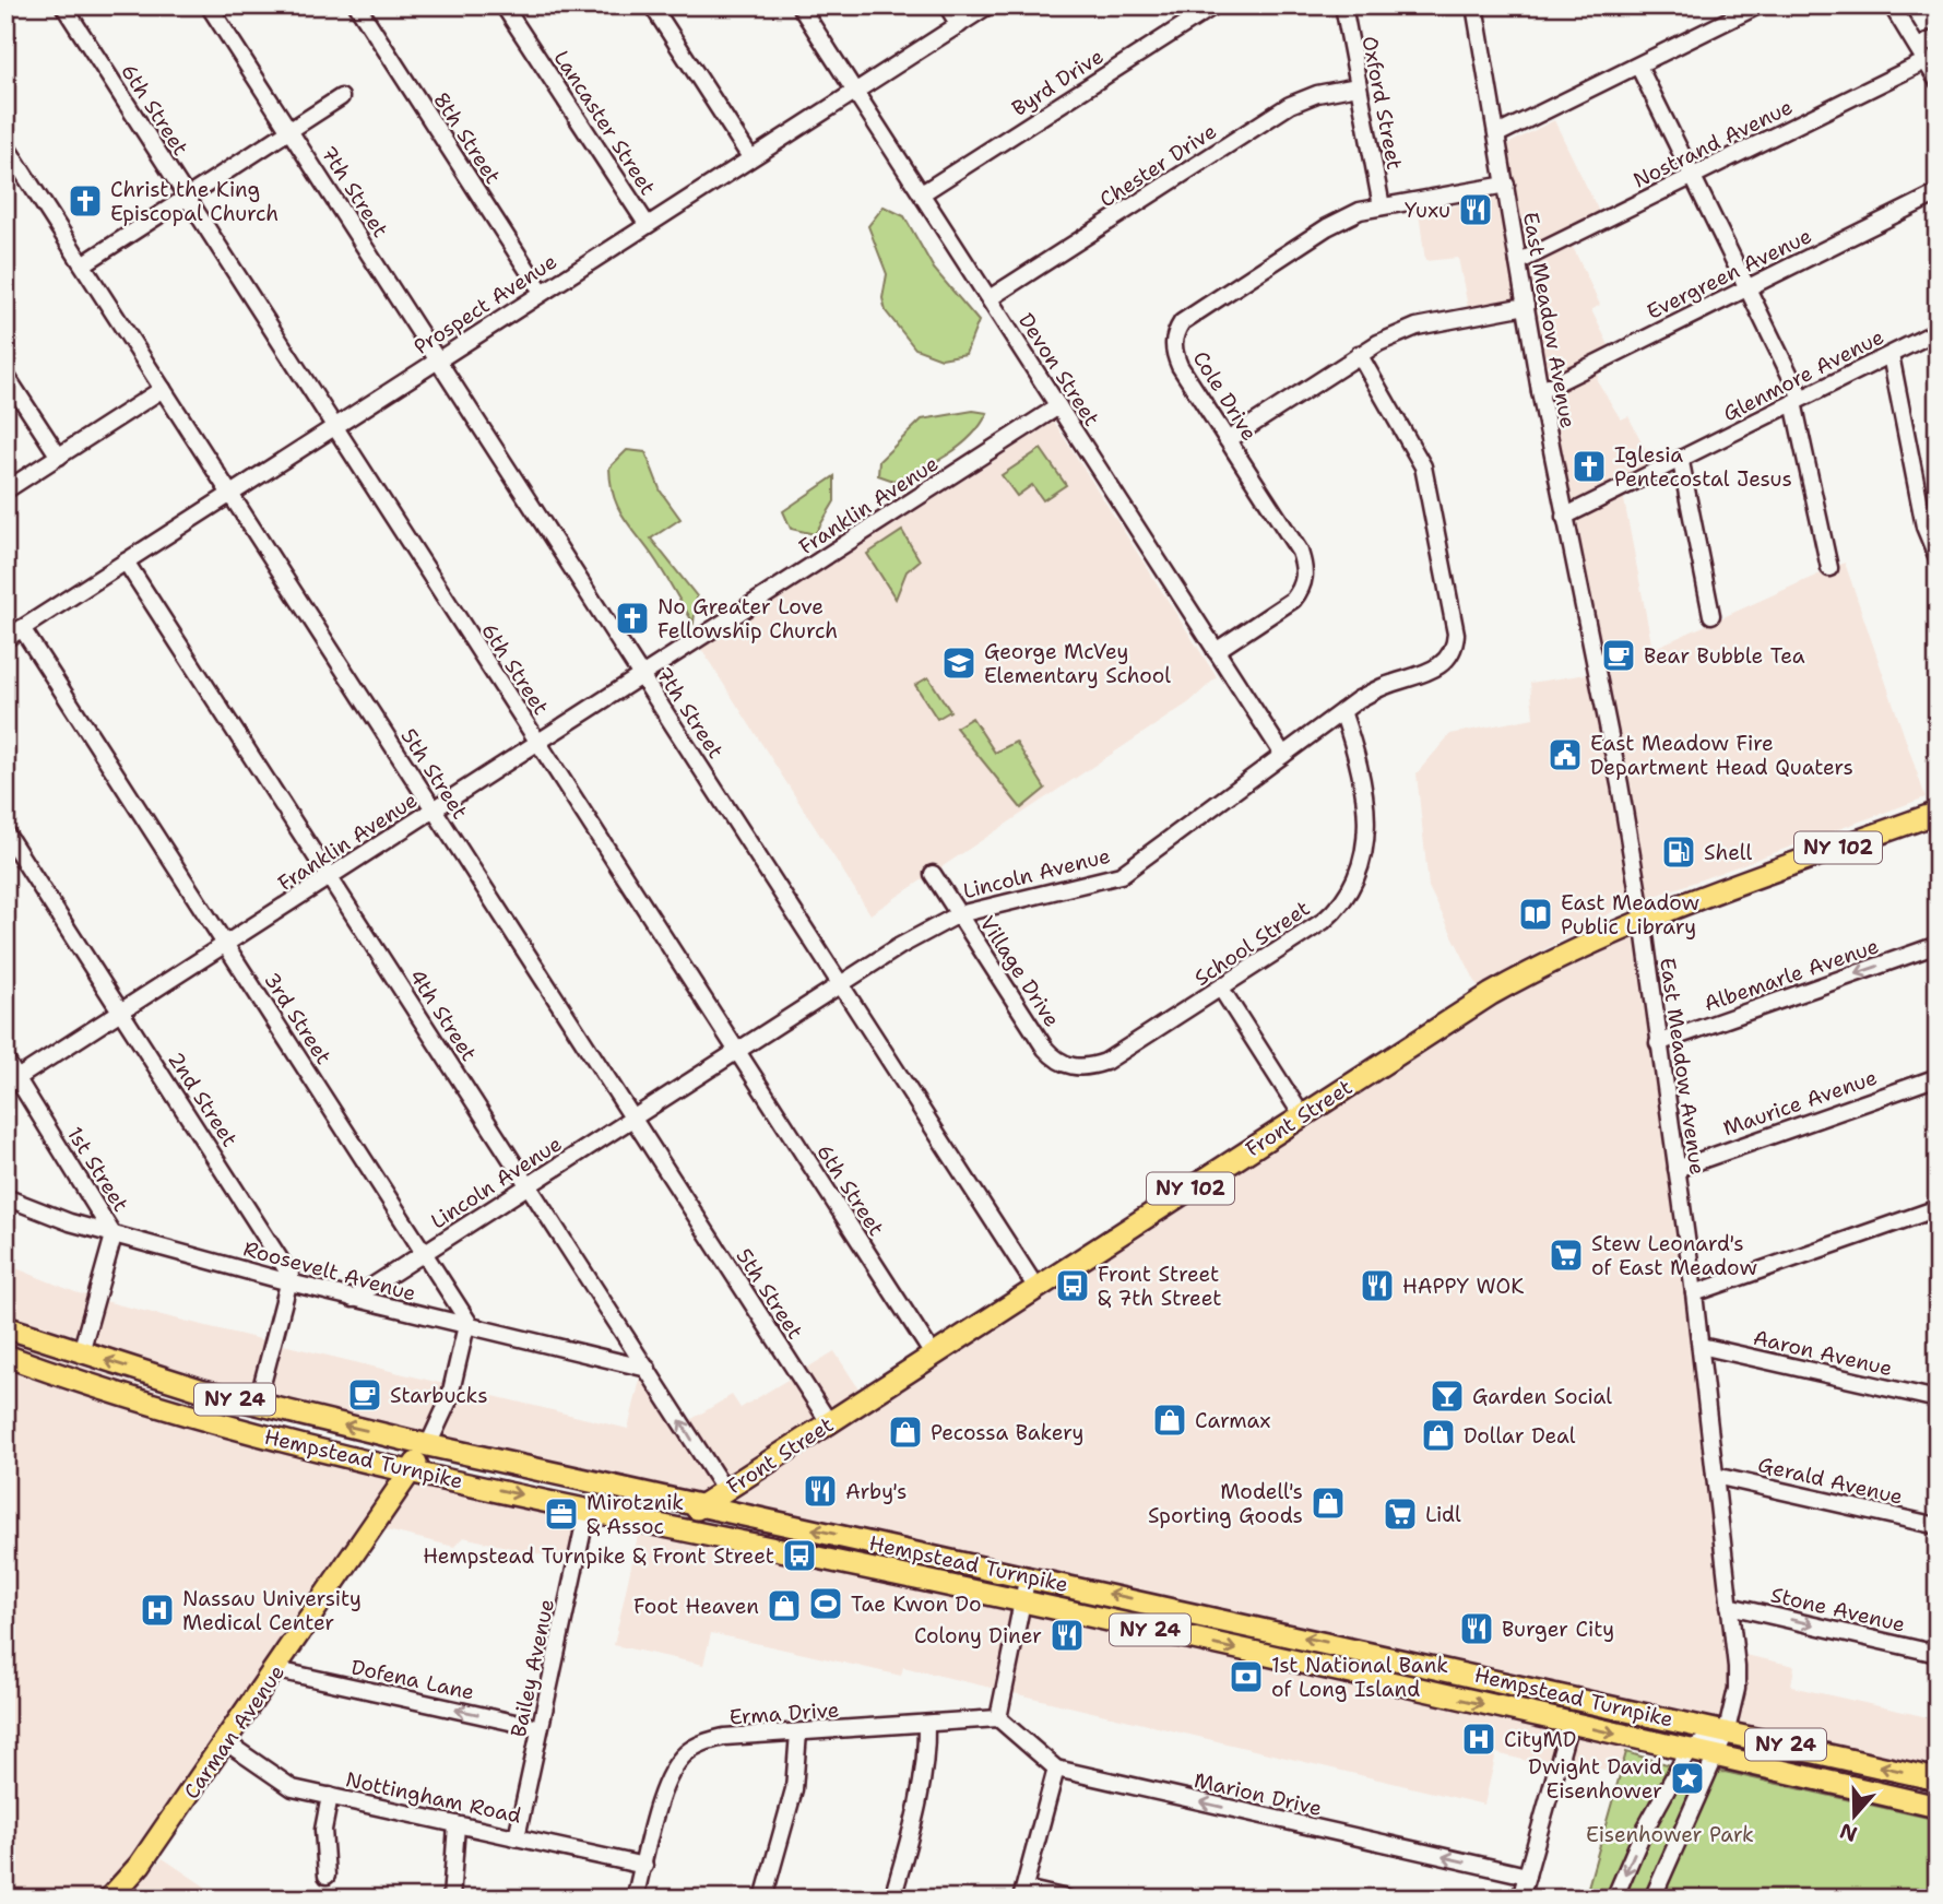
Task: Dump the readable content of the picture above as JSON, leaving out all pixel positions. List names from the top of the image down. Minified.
{"streets":{"main road":["NY 102","Front Street","NY 24","Hempstead Turnpike","Carman Avenue"],"street":["Byrd Drive","Oxford Street","6th Street","Lancaster Street","8th Street","Nostrand Avenue","Chester Drive","7th Street","Evergreen Avenue","Prospect Avenue","East Meadow Avenue","Devon Street","Glenmore Avenue","Cole Drive","Franklin Avenue","5th Street","Lincoln Avenue","School Street","Village Drive","Albemarle Avenue","4th Street","3rd Street","2nd Street","Maurice Avenue","1st Street","Roosevelt Avenue","Aaron Avenue","Gerald Avenue","Stone Avenue","Bailey Avenue","Dofena Lane","Erma Drive","Marion Drive","Nottingham Road"]},"crossings":[["Byrd Drive","Devon Street"],["Oxford Street","Chester Drive"],["Oxford Street","Cole Drive"],["6th Street","Prospect Avenue"],["6th Street","Franklin Avenue"],["6th Street","Lincoln Avenue"],["6th Street","Front Street"],["Lancaster Street","Prospect Avenue"],["8th Street","Prospect Avenue"],["Nostrand Avenue","East Meadow Avenue"],["Chester Drive","Devon Street"],["7th Street","Prospect Avenue"],["7th Street","Franklin Avenue"],["7th Street","Lincoln Avenue"],["7th Street","Front Street"],["Evergreen Avenue","East Meadow Avenue"],["Prospect Avenue","Devon Street"],["Prospect Avenue","5th Street"],["Prospect Avenue","4th Street"],["Prospect Avenue","3rd Street"],["East Meadow Avenue","Glenmore Avenue"],["East Meadow Avenue","Cole Drive"],["East Meadow Avenue","Albemarle Avenue"],["East Meadow Avenue","Maurice Avenue"],["East Meadow Avenue","Front Street"],["East Meadow Avenue","Aaron Avenue"],["East Meadow Avenue","Hempstead Turnpike"],["East Meadow Avenue","Gerald Avenue"],["East Meadow Avenue","Stone Avenue"],["Devon Street","Cole Drive"],["Devon Street","Franklin Avenue"],["Devon Street","Lincoln Avenue"],["Franklin Avenue","5th Street"],["Franklin Avenue","4th Street"],["Franklin Avenue","3rd Street"],["Franklin Avenue","2nd Street"],["Franklin Avenue","1st Street"],["5th Street","Lincoln Avenue"],["5th Street","Front Street"],["Lincoln Avenue","School Street"],["Lincoln Avenue","Village Drive"],["Lincoln Avenue","4th Street"],["Lincoln Avenue","3rd Street"],["Lincoln Avenue","Roosevelt Avenue"],["School Street","Village Drive"],["4th Street","Front Street"],["4th Street","Roosevelt Avenue"],["3rd Street","Roosevelt Avenue"],["2nd Street","Roosevelt Avenue"],["Front Street","Hempstead Turnpike"],["1st Street","Roosevelt Avenue"],["1st Street","Hempstead Turnpike"],["Hempstead Turnpike","Bailey Avenue"],["Hempstead Turnpike","Carman Avenue"],["Bailey Avenue","Dofena Lane"],["Bailey Avenue","Nottingham Road"],["Dofena Lane","Carman Avenue"],["Erma Drive","Marion Drive"],["Erma Drive","Nottingham Road"],["Carman Avenue","Nottingham Road"]],"one_way":["Albemarle Avenue","Stone Avenue","Dofena Lane","Marion Drive"],"parks":["Eisenhower Park"],"places":{"church":["Christ the King Episcopal Church","Iglesia Pentecostal Jesus","No Greater Love Fellowship Church"],"restaurant":["Yuxu","HAPPY WOK","Arby's","Burger City","Colony Diner"],"cafe":["Bear Bubble Tea","Starbucks"],"school or university":["George McVey Elementary School"],"public building":["East Meadow Fire Department Head Quaters"],"fuel station":["Shell"],"library":["East Meadow Public Library"],"supermarket":["Stew Leonard's of East Meadow","Lidl"],"bus stop":["Front Street & 7th Street","Hempstead Turnpike & Front Street"],"bar":["Garden Social"],"shop":["Carmax","Pecossa Bakery","Dollar Deal","Modell's Sporting Goods","Foot Heaven"],"office":["Mirotznik & Assoc"],"sports":["Tae Kwon Do"],"hospital":["Nassau University Medical Center","CityMD"],"bank":["1st National Bank of Long Island"],"place":["Dwight David Eisenhower"]},"north":"bottom"}
